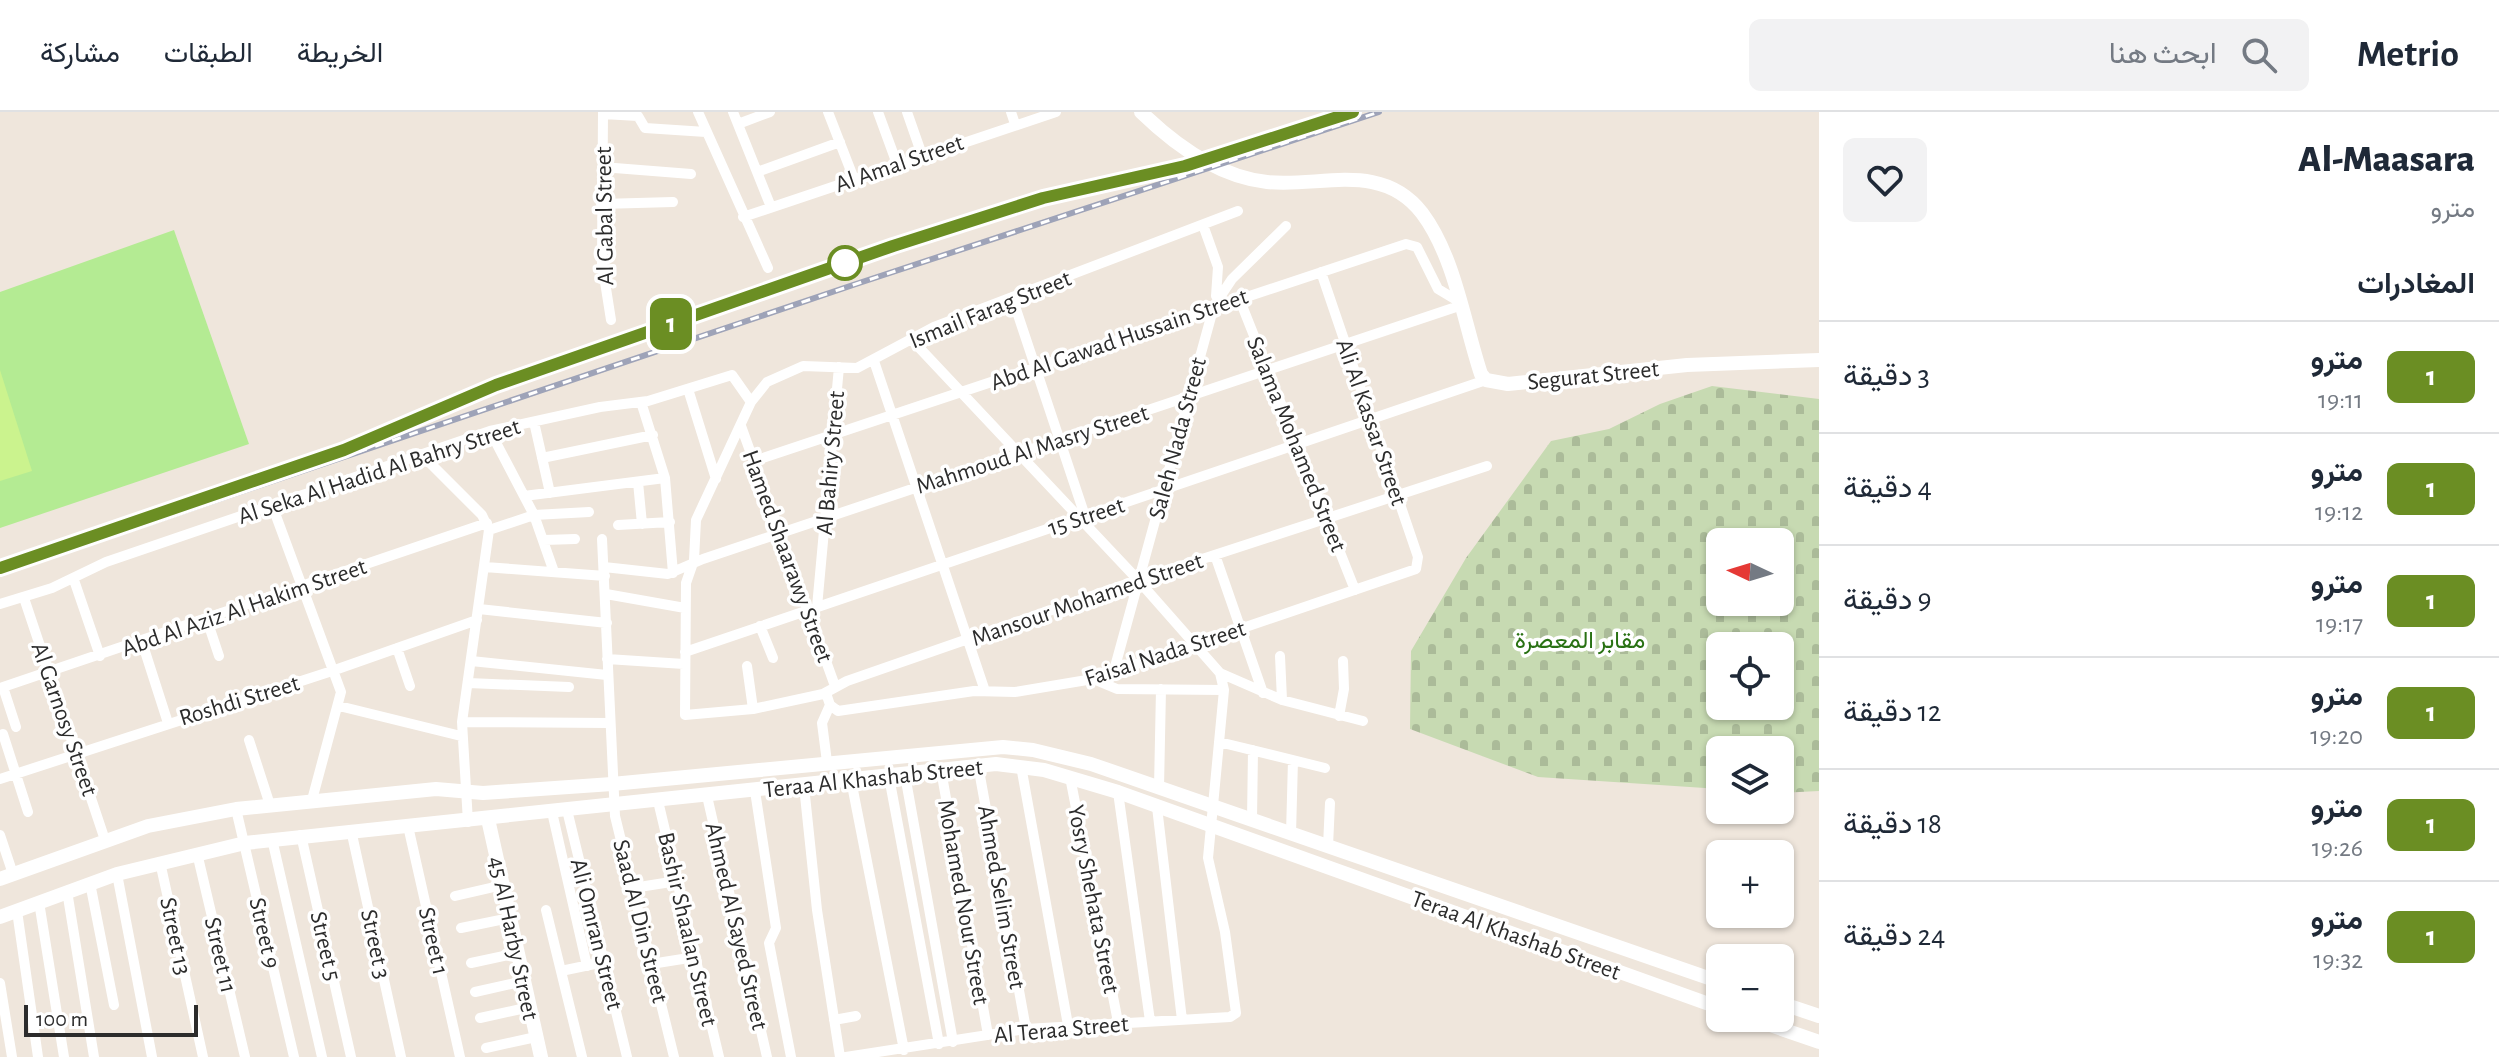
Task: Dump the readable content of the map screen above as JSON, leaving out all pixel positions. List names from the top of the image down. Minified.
{"streets":{"street":["Al Amal Street","Al Gabal Street","Ismail Farag Street","Abd Al Gawad Hussain Street","Segurat Street","Ali Al Kassar Street","Saleh Nada Street","Salama Mohamed Street","Mahmoud Al Masry Street","Al Bahiry Street","Al Seka Al Hadid Al Bahry Street","15 Street","Hamed Shaarawy Street","Mansour Mohamed Street","Abd Al Aziz Al Hakim Street","Faisal Nada Street","Roshdi Street","Al Garnosy Street","Teraa Al Khashab Street","Ahmed Selim Street","Yosry Shehata Street","Mohamed Nour Street","Saad Al Din Street","Ahmed Al Sayed Street","Bashir Shaalan Street","Street 9","Ali Omran Street","Street 13","45 Al Harby Street","Street 1","Street 3","Street 5","Street 11","Al Teraa Street"]},"crossings":[["Ismail Farag Street","Al Bahiry Street"],["Ismail Farag Street","Al Seka Al Hadid Al Bahry Street"],["Abd Al Gawad Hussain Street","Ali Al Kassar Street"],["Abd Al Gawad Hussain Street","Saleh Nada Street"],["Abd Al Gawad Hussain Street","Salama Mohamed Street"],["Abd Al Gawad Hussain Street","Mahmoud Al Masry Street"],["Abd Al Gawad Hussain Street","Al Bahiry Street"],["Abd Al Gawad Hussain Street","Hamed Shaarawy Street"],["Segurat Street","15 Street"],["Ali Al Kassar Street","Mahmoud Al Masry Street"],["Ali Al Kassar Street","15 Street"],["Ali Al Kassar Street","Mansour Mohamed Street"],["Ali Al Kassar Street","Faisal Nada Street"],["Saleh Nada Street","Mahmoud Al Masry Street"],["Saleh Nada Street","15 Street"],["Saleh Nada Street","Mansour Mohamed Street"],["Saleh Nada Street","Faisal Nada Street"],["Salama Mohamed Street","Mahmoud Al Masry Street"],["Salama Mohamed Street","15 Street"],["Salama Mohamed Street","Mansour Mohamed Street"],["Salama Mohamed Street","Faisal Nada Street"],["Mahmoud Al Masry Street","Al Bahiry Street"],["Mahmoud Al Masry Street","Hamed Shaarawy Street"],["Al Bahiry Street","15 Street"],["Al Bahiry Street","Hamed Shaarawy Street"],["Al Seka Al Hadid Al Bahry Street","Al Garnosy Street"],["15 Street","Hamed Shaarawy Street"],["Hamed Shaarawy Street","Mansour Mohamed Street"],["Abd Al Aziz Al Hakim Street","Al Garnosy Street"],["Roshdi Street","Al Garnosy Street"],["Al Garnosy Street","Teraa Al Khashab Street"],["Teraa Al Khashab Street","Ahmed Selim Street"],["Teraa Al Khashab Street","Yosry Shehata Street"],["Teraa Al Khashab Street","Mohamed Nour Street"],["Teraa Al Khashab Street","Saad Al Din Street"],["Teraa Al Khashab Street","Ahmed Al Sayed Street"],["Teraa Al Khashab Street","Bashir Shaalan Street"],["Teraa Al Khashab Street","Street 9"],["Teraa Al Khashab Street","Ali Omran Street"],["Teraa Al Khashab Street","Street 13"],["Teraa Al Khashab Street","45 Al Harby Street"],["Teraa Al Khashab Street","Street 1"],["Teraa Al Khashab Street","Street 3"],["Teraa Al Khashab Street","Street 5"],["Teraa Al Khashab Street","Street 11"],["Teraa Al Khashab Street","Al Teraa Street"],["Ahmed Selim Street","Al Teraa Street"],["Yosry Shehata Street","Al Teraa Street"],["Mohamed Nour Street","Al Teraa Street"]],"parks":["مقابر المعصرة"],"lines":["metro line 1"],"scale_bar":"100 m","north":"left","page":{"header":"Metrio","search":"ابحث هنا","nav":["الخريطة","الطبقات","مشاركة"],"heading":[["Al-Maasara","مترو"],"المغادرات"],"on_map":"1","list":[{"mark":"1","name":"مترو","note":"19:11","value":"3 دقيقة"},{"mark":"1","name":"مترو","note":"19:12","value":"4 دقيقة"},{"mark":"1","name":"مترو","note":"19:17","value":"9 دقيقة"},{"mark":"1","name":"مترو","note":"19:20","value":"12 دقيقة"},{"mark":"1","name":"مترو","note":"19:26","value":"18 دقيقة"},{"mark":"1","name":"مترو","note":"19:32","value":"24 دقيقة"}],"map_buttons":["+","−"],"scale":"100 m"}}
